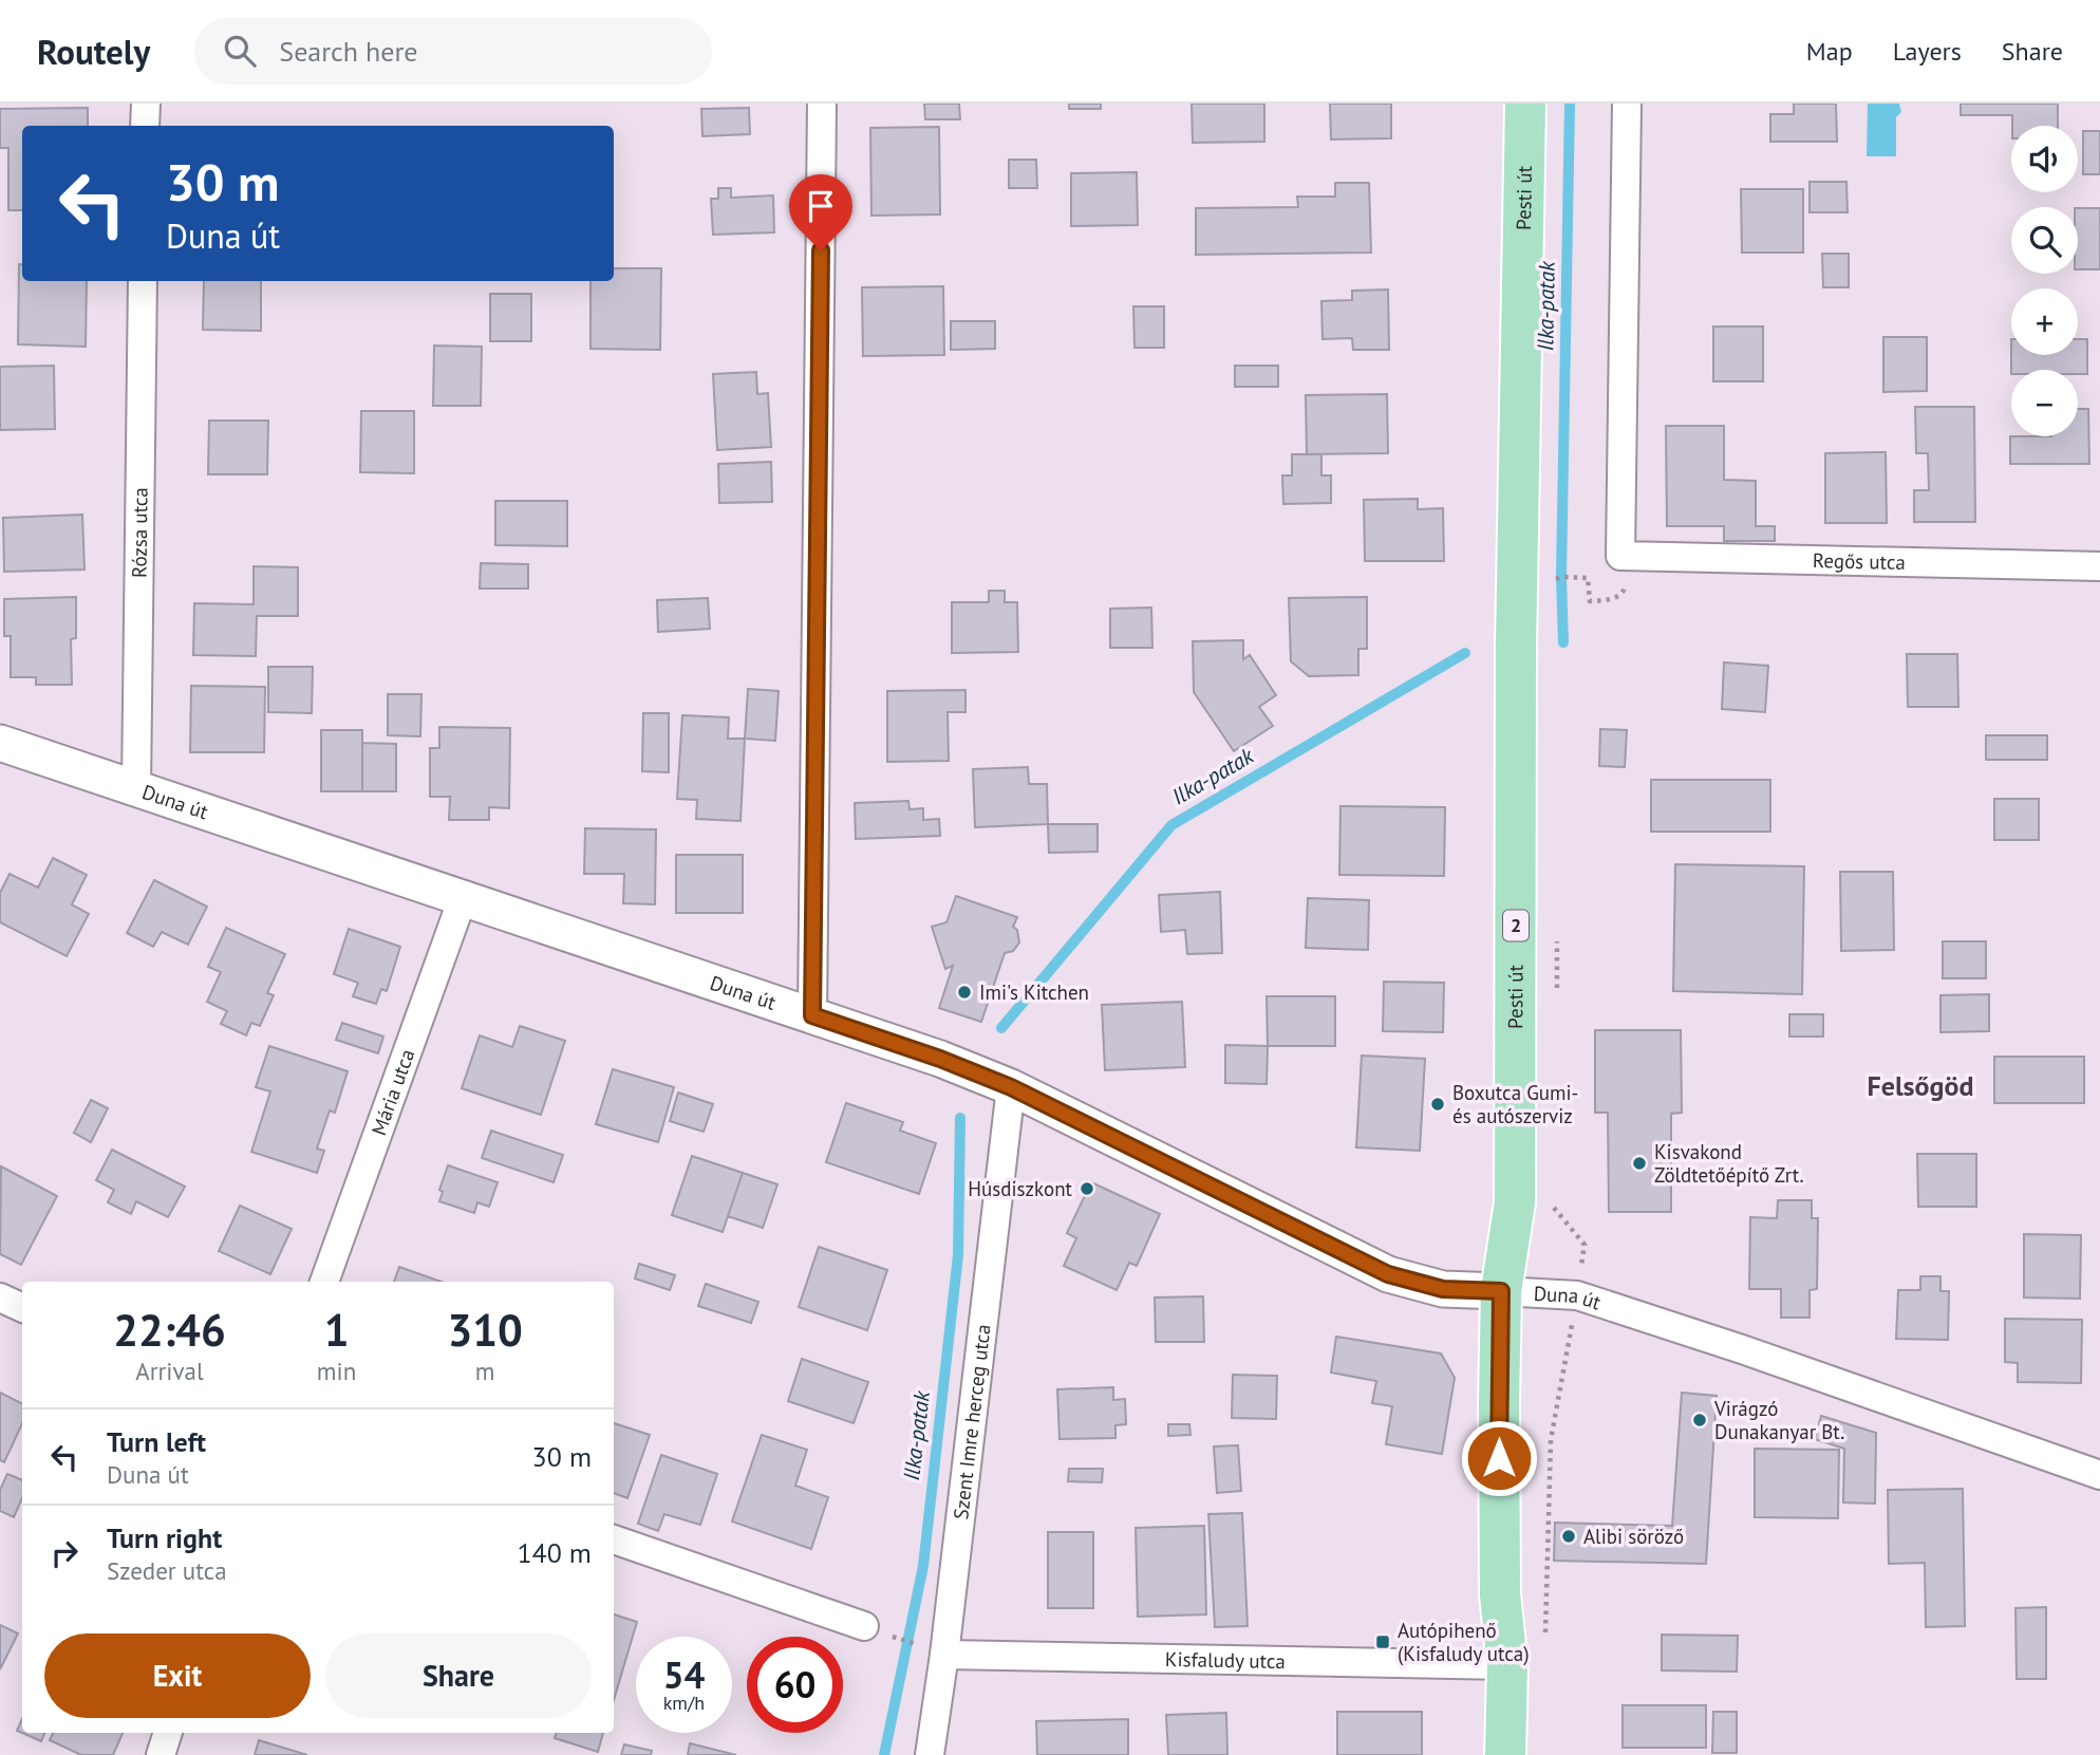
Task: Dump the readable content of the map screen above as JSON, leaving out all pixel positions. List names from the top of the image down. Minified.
{"streets":{"main road":["Pesti út","2"],"street":["Rózsa utca","Regős utca","Duna út","Mária utca","Szent Imre herceg utca","Kisfaludy utca"]},"crossings":[["Pesti út","Duna út"],["Pesti út","Kisfaludy utca"],["Rózsa utca","Duna út"],["Duna út","Mária utca"],["Duna út","Szent Imre herceg utca"],["Szent Imre herceg utca","Kisfaludy utca"]],"districts":["Felsőgöd"],"water":["Ilka-patak"],"places":{"other":["Imi's Kitchen","Boxutca Gumi- és autószerviz","Kisvakond Zöldtetőépítő Zrt.","Húsdiszkont","Virágzó Dunakanyar Bt.","Alibi söröző"],"transit":["Autópihenő (Kisfaludy utca)"]},"page":{"header":"Routely","search":"Search here","nav":["Map","Layers","Share"],"map_buttons":["+","−"],"turn":["30 m","Duna út"],"eta":["22:46","Arrival","1","min","310","m"],"list":[{"name":"Turn left","note":"Duna út","value":"30 m"},{"name":"Turn right","note":"Szeder utca","value":"140 m"}],"buttons":["Exit","Share"],"speed":"54 km/h","limit":"60"}}
